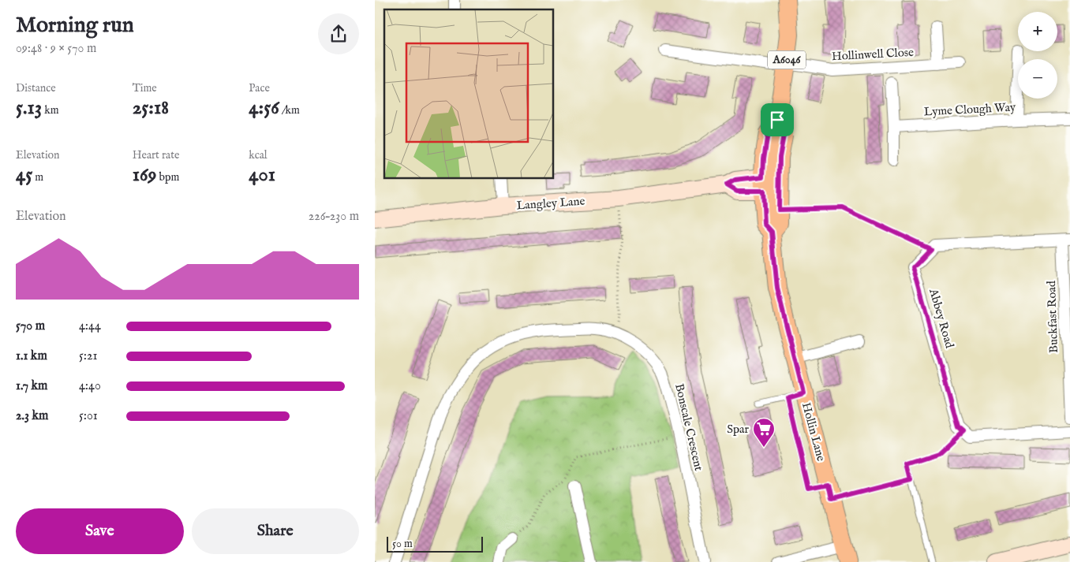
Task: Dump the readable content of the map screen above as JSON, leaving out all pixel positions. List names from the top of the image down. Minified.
{"streets":{"main road":["A6046","Hollin Lane"],"street":["Hollinwell Close","Lyme Clough Way","Langley Lane","Buckfast Road","Abbey Road","Bonscale Crescent"]},"crossings":[["Hollinwell Close","Hollin Lane"],["Langley Lane","Hollin Lane"]],"places":{"supermarket":["Spar"]},"scale_bar":"50 m","page":{"heading":["Morning run","09:48 · 9 × 570 m"],"map_buttons":["+","−"],"stats":[["Distance","5.13 km"],["Time","25:18"],["Pace","4:56 /km"],["Elevation","45 m"],["Heart rate","169 bpm"],["kcal","401"]],"chart":["Elevation","226–230 m"],"list":[{"name":"570 m","note":"4:44"},{"name":"1.1 km","note":"5:21"},{"name":"1.7 km","note":"4:40"},{"name":"2.3 km","note":"5:01"}],"buttons":["Save","Share"],"scale":"50 m"}}
